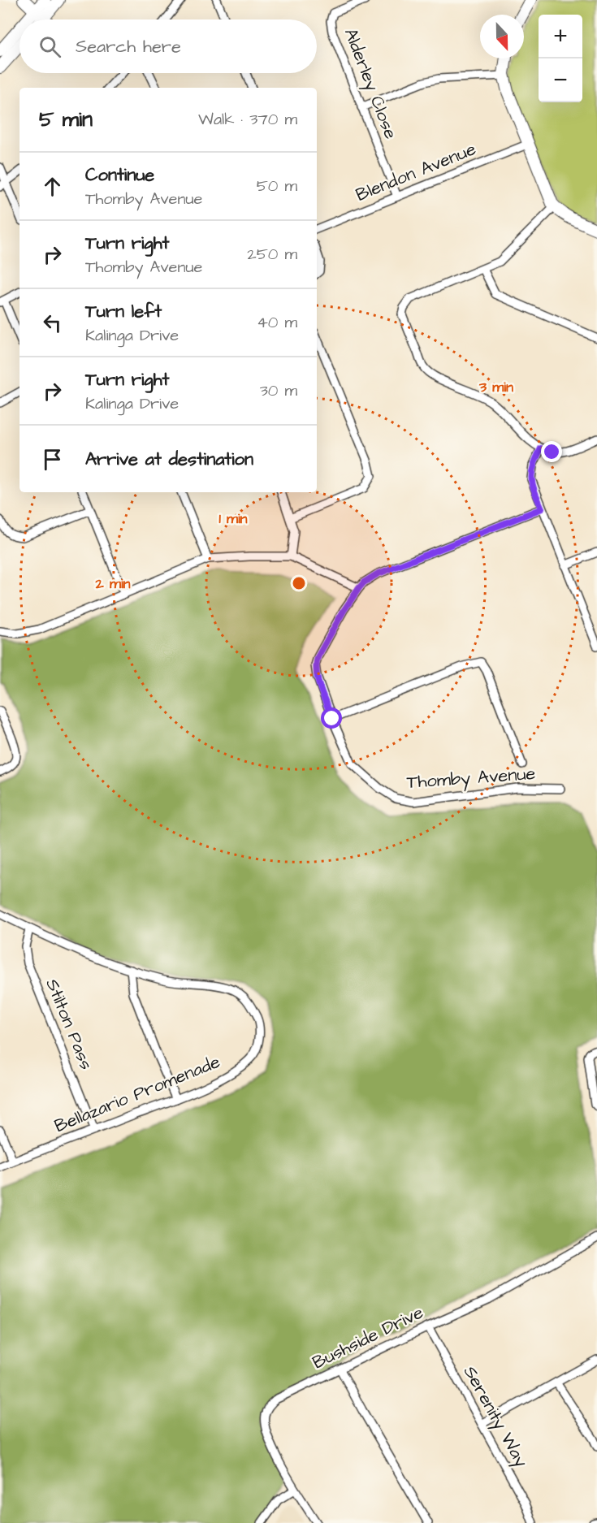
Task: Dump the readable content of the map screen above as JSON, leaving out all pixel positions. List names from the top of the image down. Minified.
{"streets":{"street":["Alderley Close","Blendon Avenue","Thomby Avenue","Stilton Pass","Bellazario Promenade","Bushside Drive","Serenity Way"]},"crossings":[["Alderley Close","Blendon Avenue"],["Stilton Pass","Bellazario Promenade"],["Bushside Drive","Serenity Way"]],"north":"bottom","page":{"map_buttons":["+","−"],"search":"Search here","heading":["5 min","Walk · 370 m"],"list":[["Continue","Thomby Avenue","50 m"],["Turn right","Thomby Avenue","250 m"],["Turn left","Kalinga Drive","40 m"],["Turn right","Kalinga Drive","30 m"],"Arrive at destination"]},"rings":["3 min","1 min","2 min"]}
